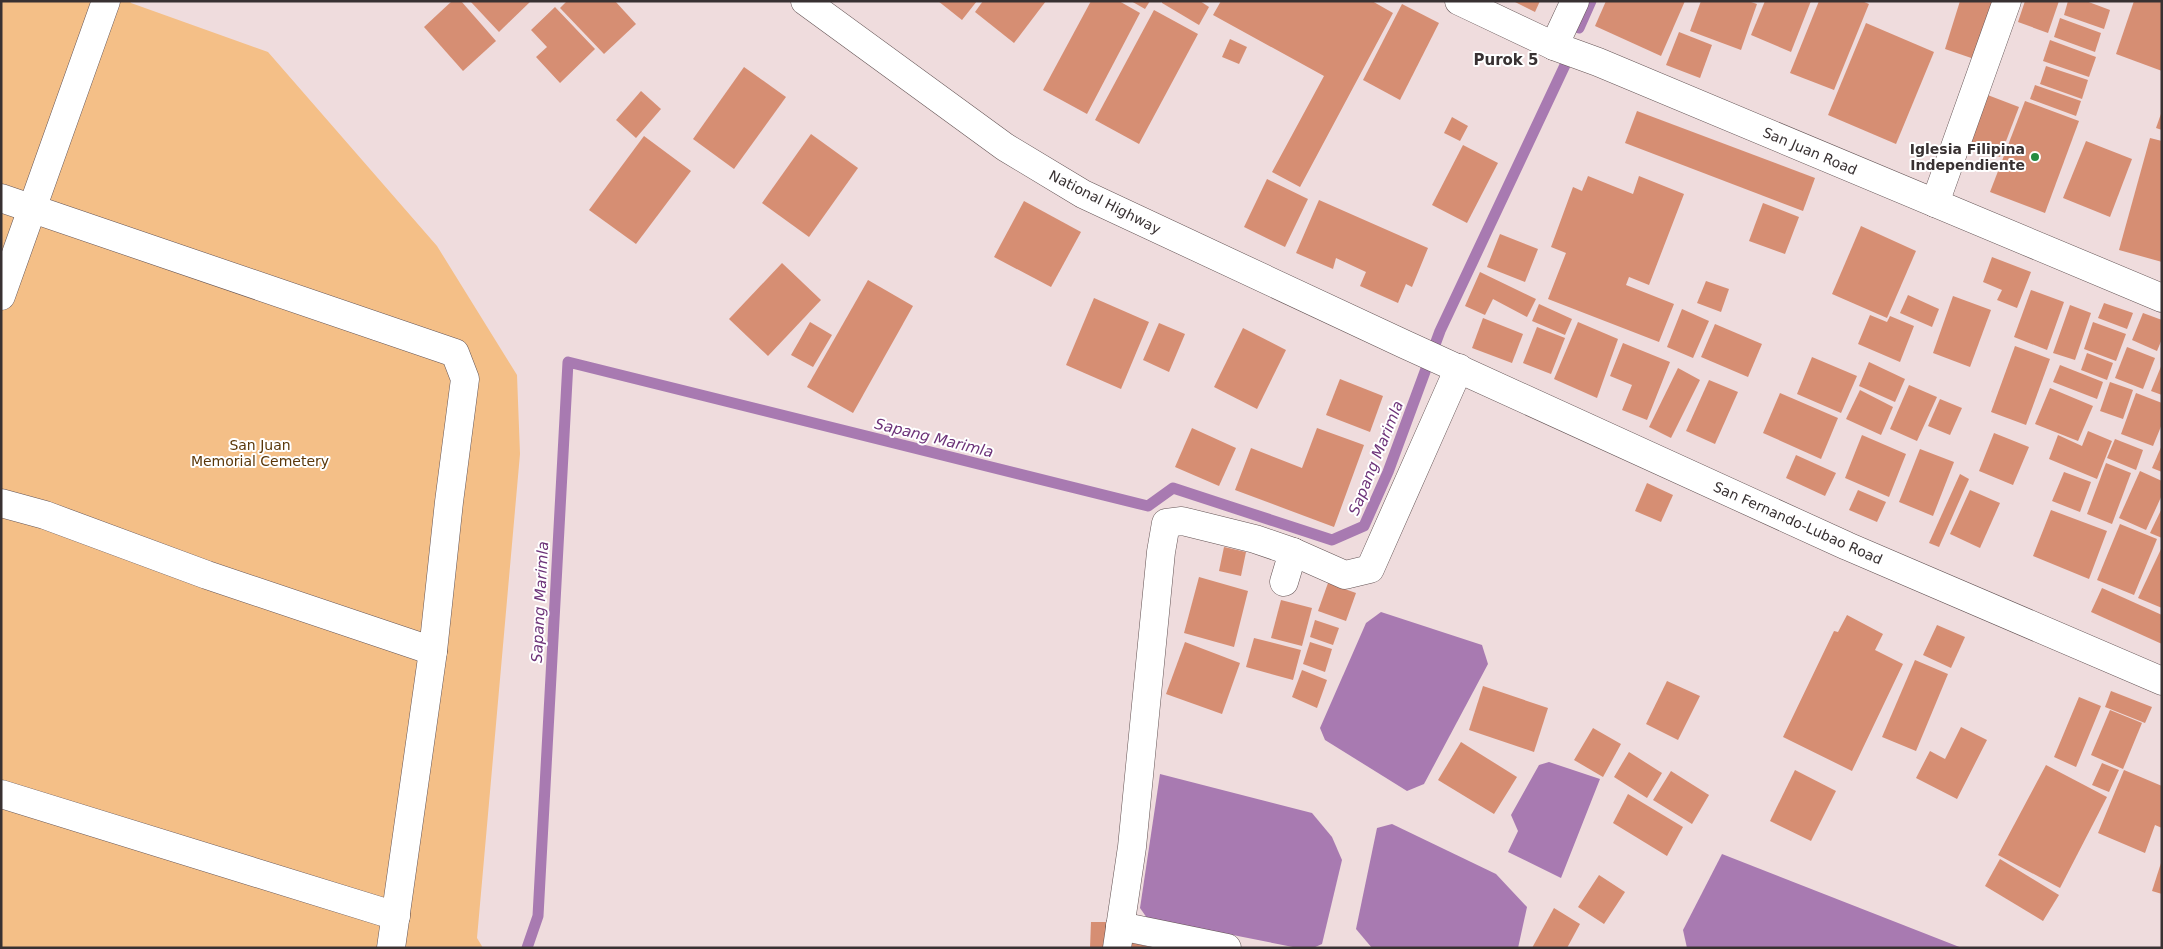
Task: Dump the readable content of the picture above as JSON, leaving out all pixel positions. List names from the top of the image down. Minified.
{"streets":{"street":["San Juan Road","National Highway","San Fernando-Lubao Road"]},"crossings":[["National Highway","San Fernando-Lubao Road"]],"districts":["Purok 5"],"water":["Sapang Marimla"],"parks":["San Juan Memorial Cemetery"],"places":["Iglesia Filipina Independiente"]}
